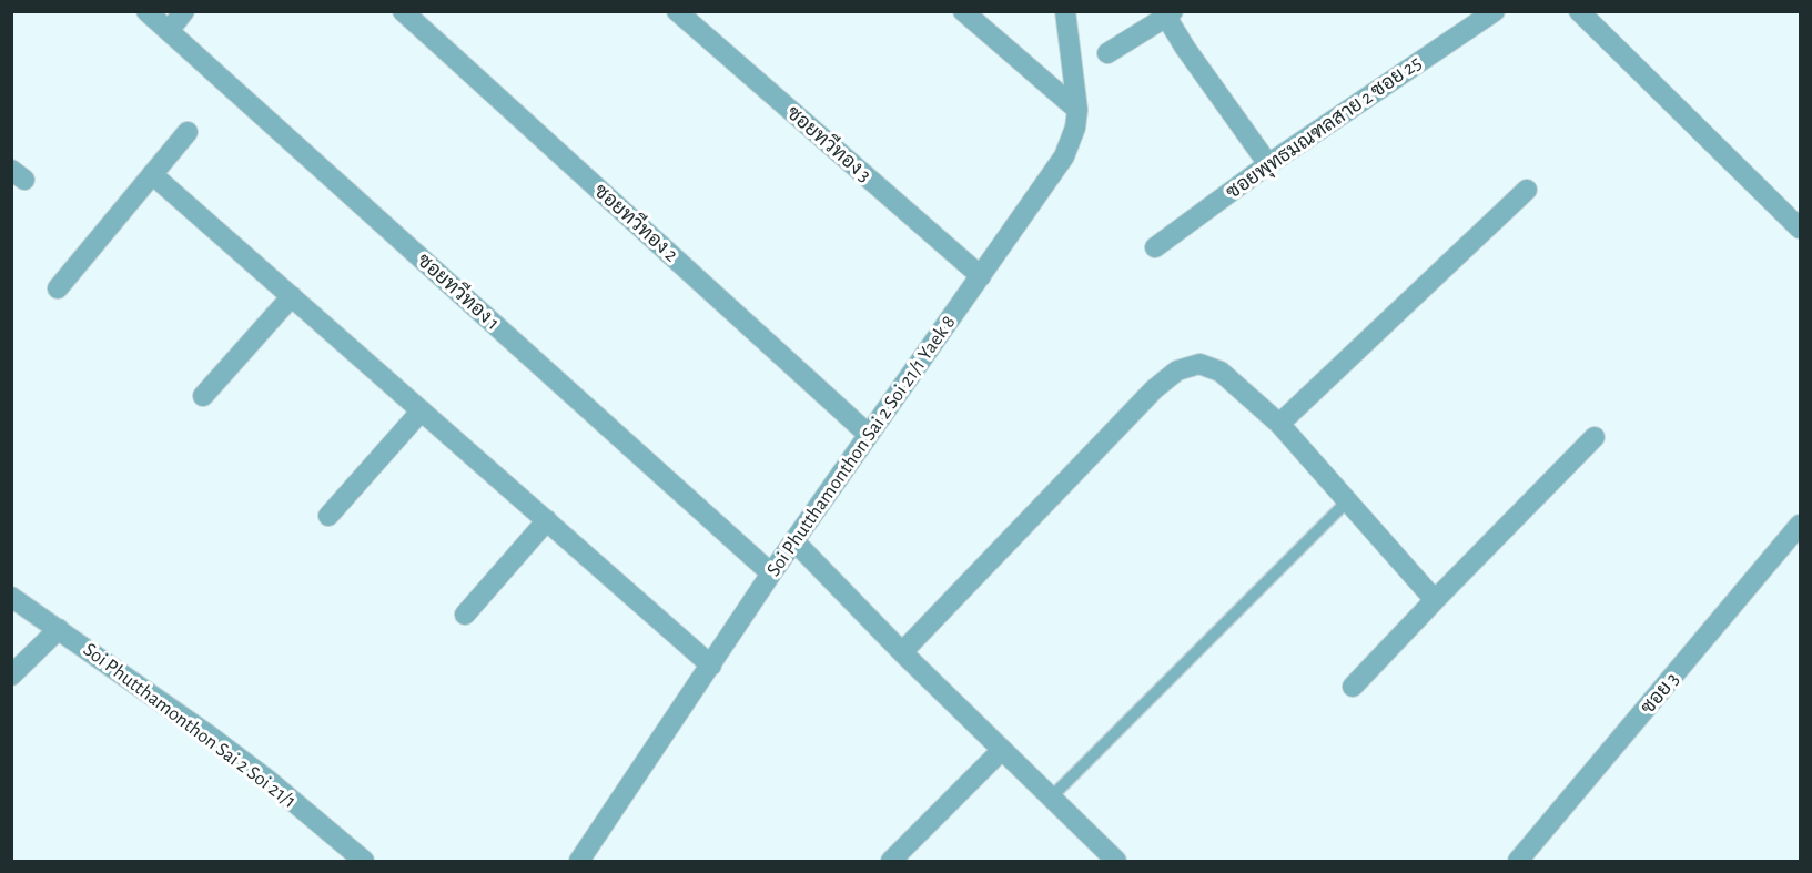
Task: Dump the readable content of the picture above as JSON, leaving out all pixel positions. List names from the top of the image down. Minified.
{"streets":{"street":["ซอยพุทธมณฑลสาย 2 ซอย 25","ซอยทวีทอง 3","ซอยทวีทอง 2","ซอยทวีทอง 1","Soi Phutthamonthon Sai 2 Soi 21/1 Yaek 8","ซอย 3","Soi Phutthamonthon Sai 2 Soi 21/1"]},"crossings":[["ซอยทวีทอง 3","Soi Phutthamonthon Sai 2 Soi 21/1 Yaek 8"],["ซอยทวีทอง 2","Soi Phutthamonthon Sai 2 Soi 21/1 Yaek 8"],["ซอยทวีทอง 1","Soi Phutthamonthon Sai 2 Soi 21/1 Yaek 8"]]}
